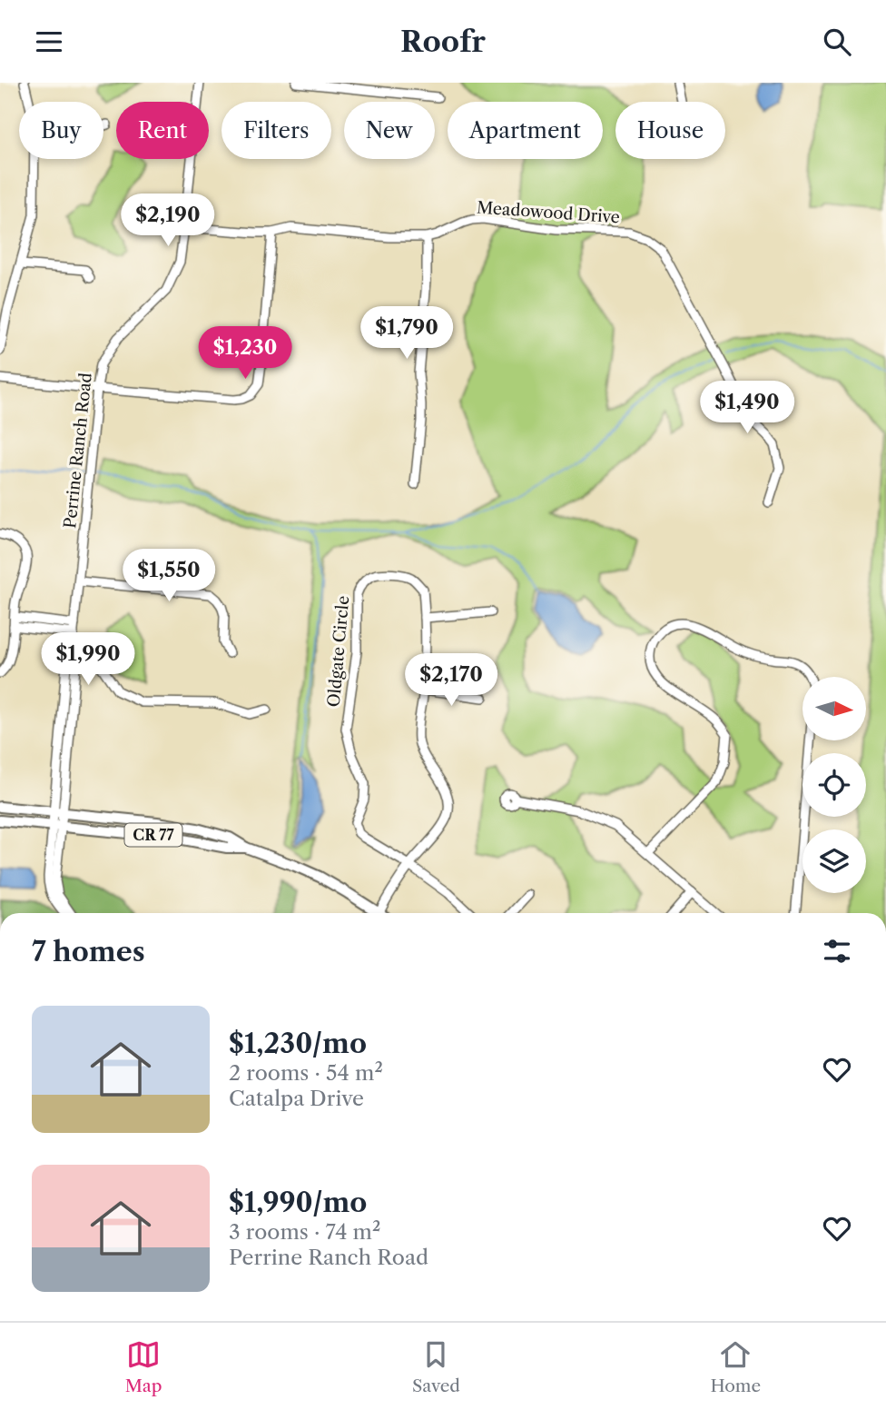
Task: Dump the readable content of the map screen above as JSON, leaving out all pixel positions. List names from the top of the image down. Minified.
{"streets":{"main road":["CR 77"],"street":["Meadowood Drive","Perrine Ranch Road","Oldgate Circle"]},"crossings":[["Meadowood Drive","Perrine Ranch Road"],["Perrine Ranch Road","CR 77"]],"north":"right","page":{"header":"Roofr","chip":["Buy","Rent","Filters","New","Apartment","House"],"price":["$2,190","$1,790","$1,230","$1,490","$1,550","$1,990","$2,170"],"heading":"7 homes","list":[{"name":"$1,230/mo","note":"2 rooms · 54 m² · Catalpa Drive"},{"name":"$1,990/mo","note":"3 rooms · 74 m² · Perrine Ranch Road"}],"tabs":["Map","Saved","Home"]}}
